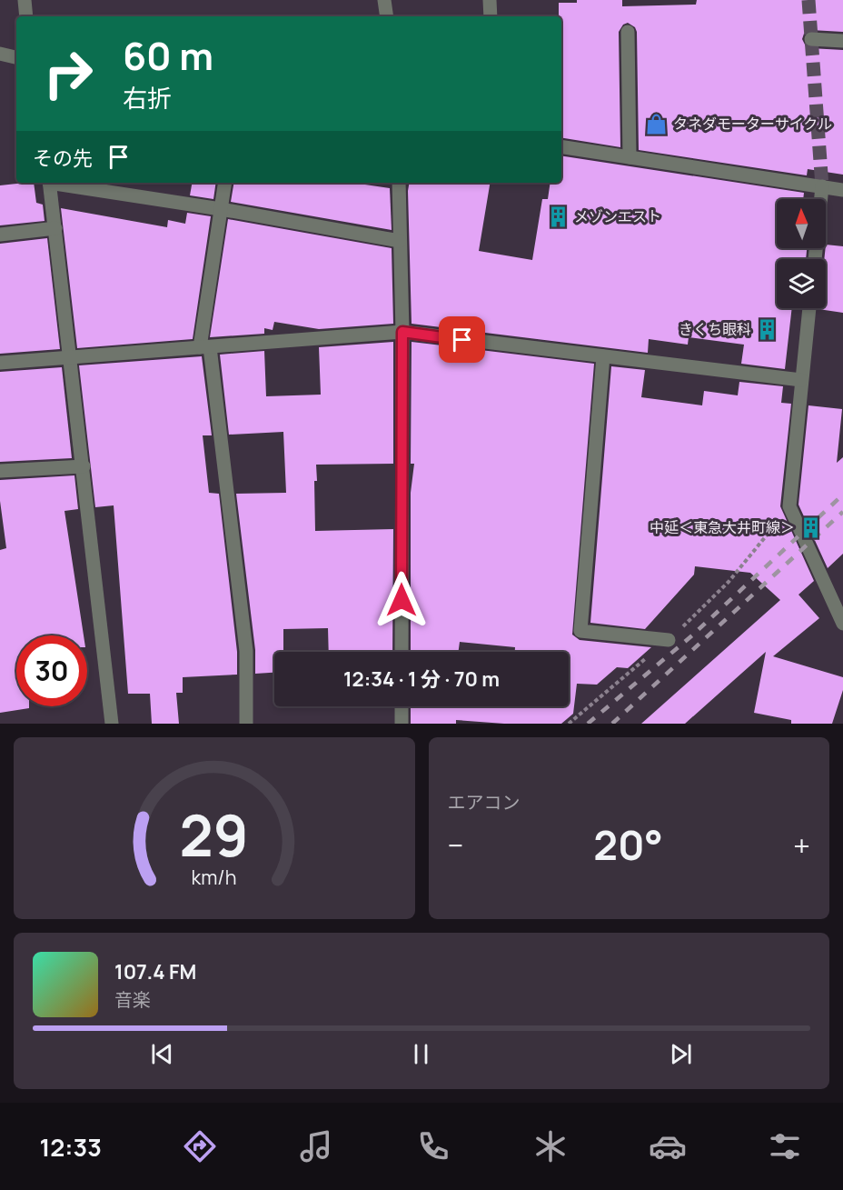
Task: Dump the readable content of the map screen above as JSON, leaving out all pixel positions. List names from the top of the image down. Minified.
{"places":{"shop":["タネダモーターサイクル"],"building":["メゾンエスト","きくち眼科","中延＜東急大井町線＞"]},"north":"top","page":{"turn":["60 m","右折"],"then":"その先","limit":"30","trip":"12:34 · 1 分 · 70 m","tile":"エアコン","heat":["−","20°","+"],"song":["107.4 FM","音楽"],"tabs":"12:33","gauge":["29","km/h"]}}
